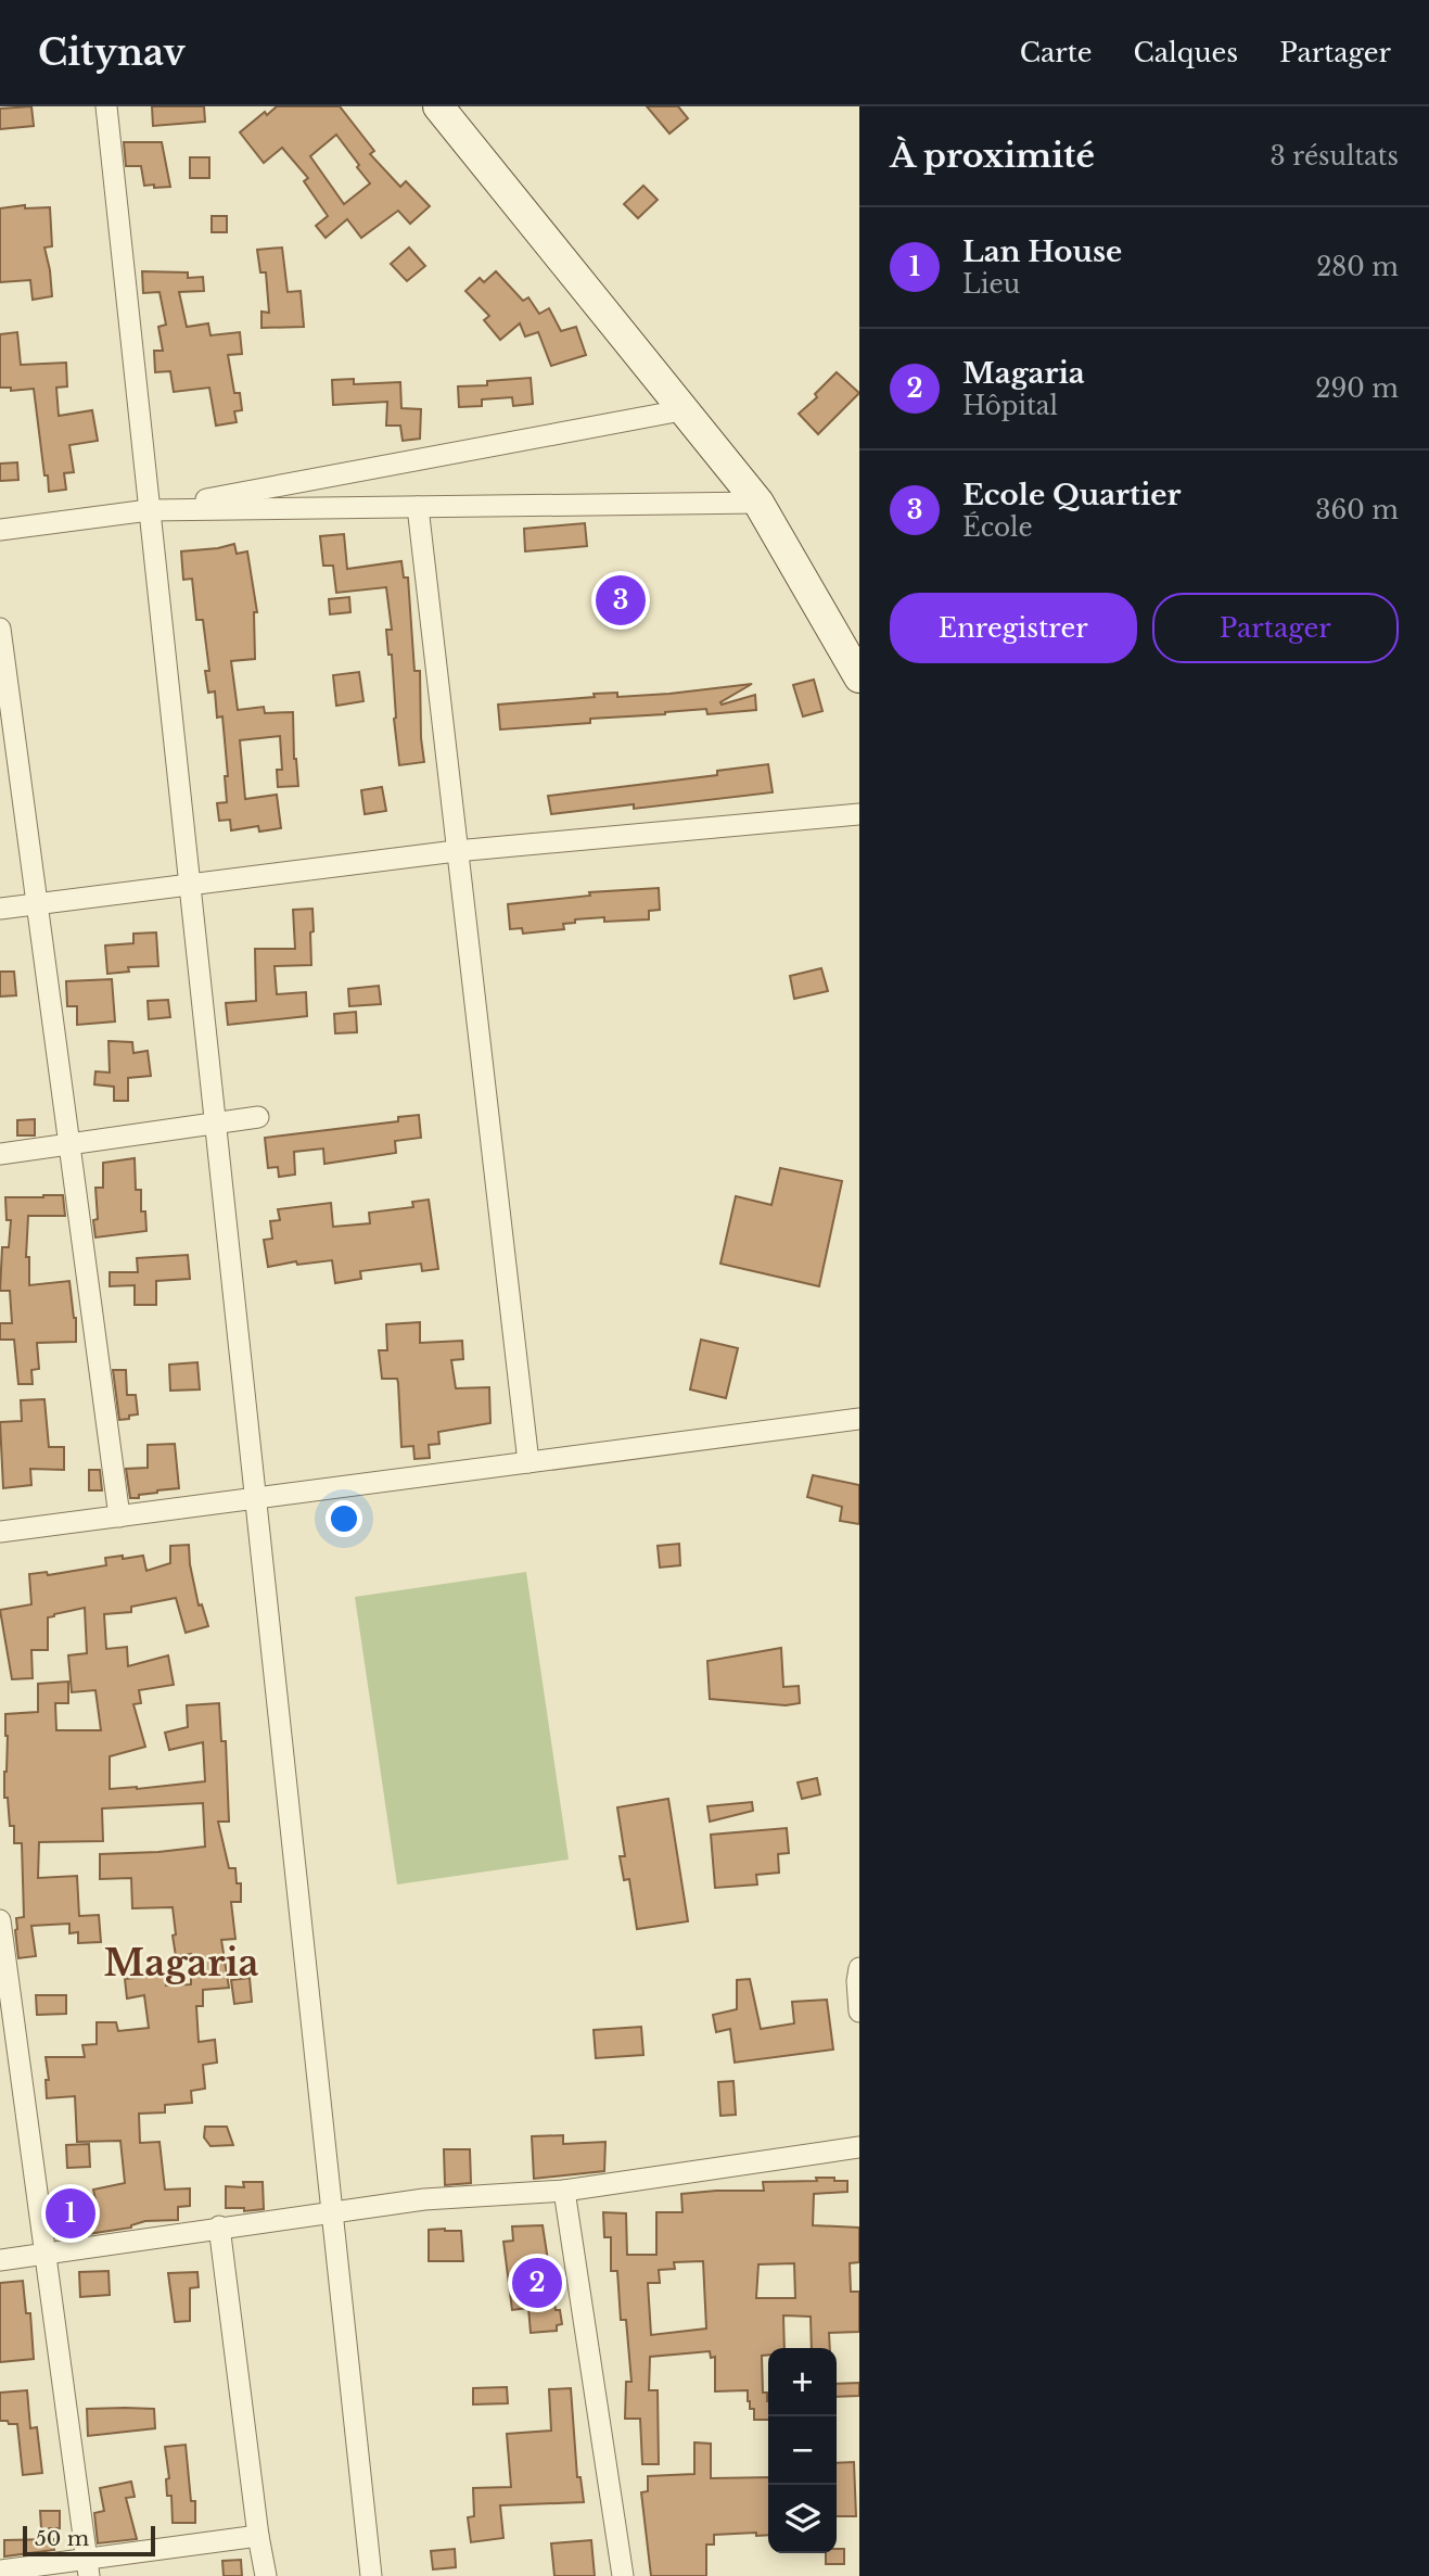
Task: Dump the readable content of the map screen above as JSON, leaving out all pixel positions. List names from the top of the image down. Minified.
{"districts":["Magaria"],"scale_bar":"50 m","page":{"header":"Citynav","nav":["Carte","Calques","Partager"],"heading":["À proximité","3 résultats"],"list":[{"mark":"1","name":"Lan House","note":"Lieu","value":"280 m"},{"mark":"2","name":"Magaria","note":"Hôpital","value":"290 m"},{"mark":"3","name":"Ecole Quartier","note":"École","value":"360 m"}],"buttons":["Enregistrer","Partager"],"pins":["3","1","2"],"map_buttons":["+","−"],"scale":"50 m"}}
